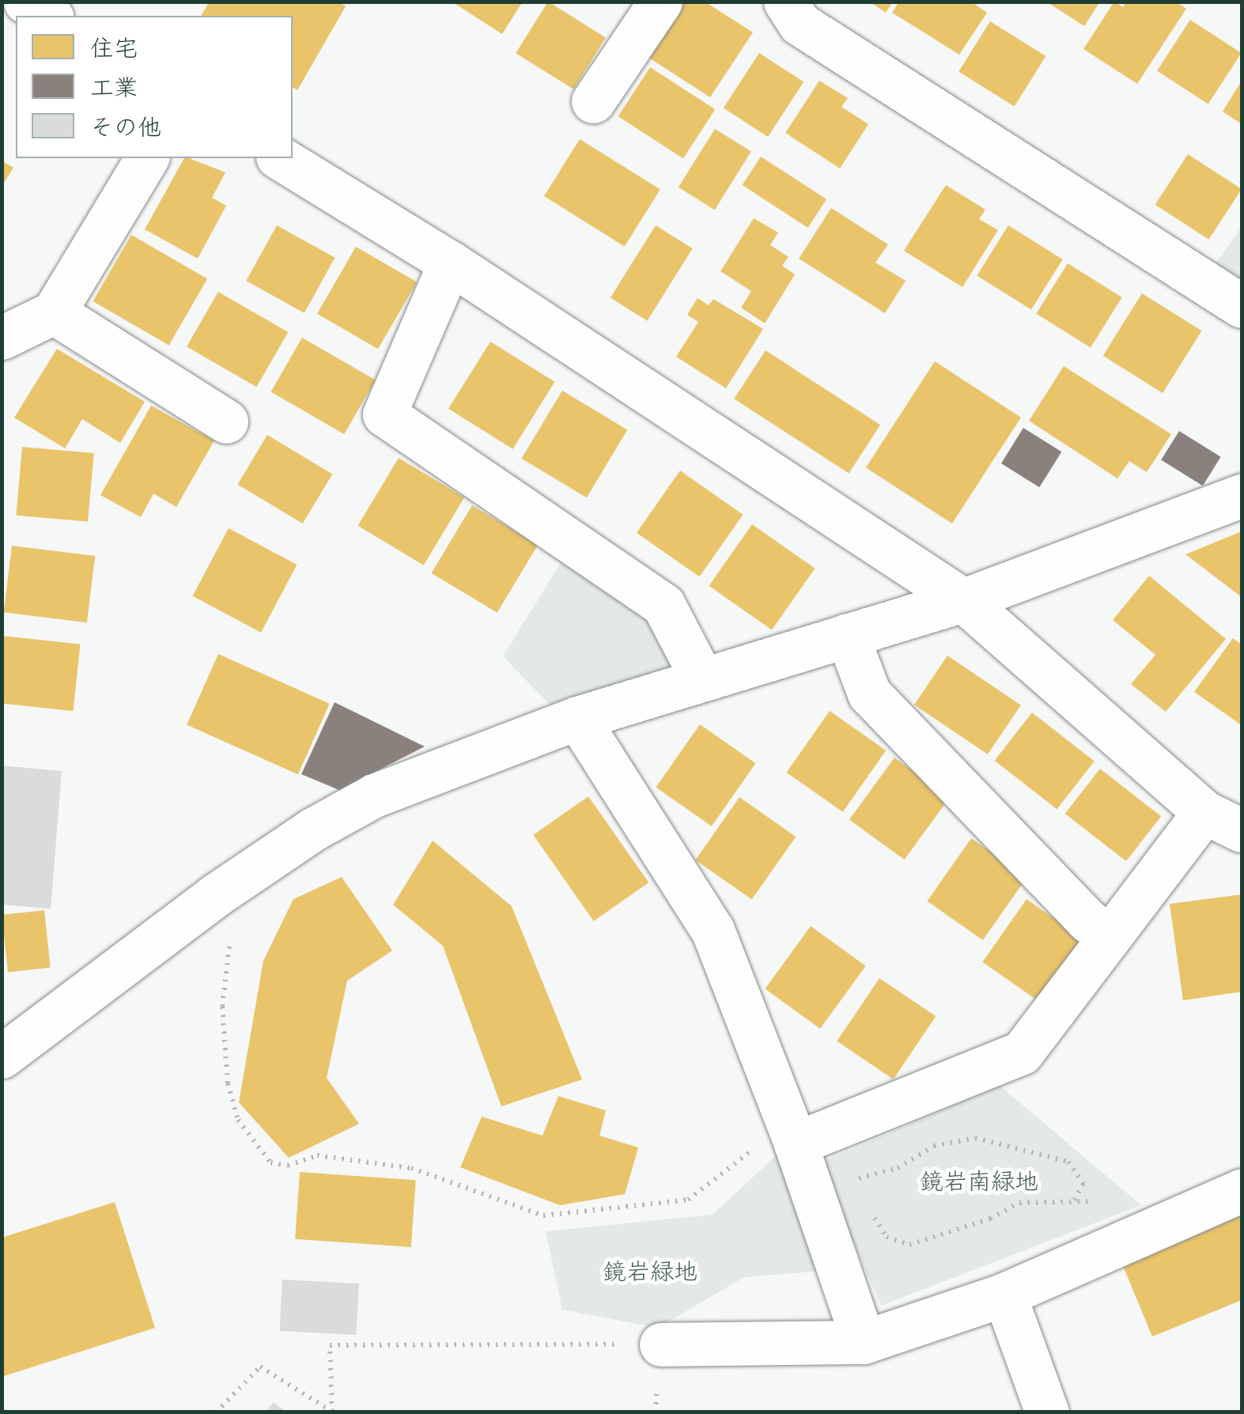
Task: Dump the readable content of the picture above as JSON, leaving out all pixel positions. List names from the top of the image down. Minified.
{"parks":["鏡岩南緑地","鏡岩緑地"],"legend":["住宅","工業","その他"]}
